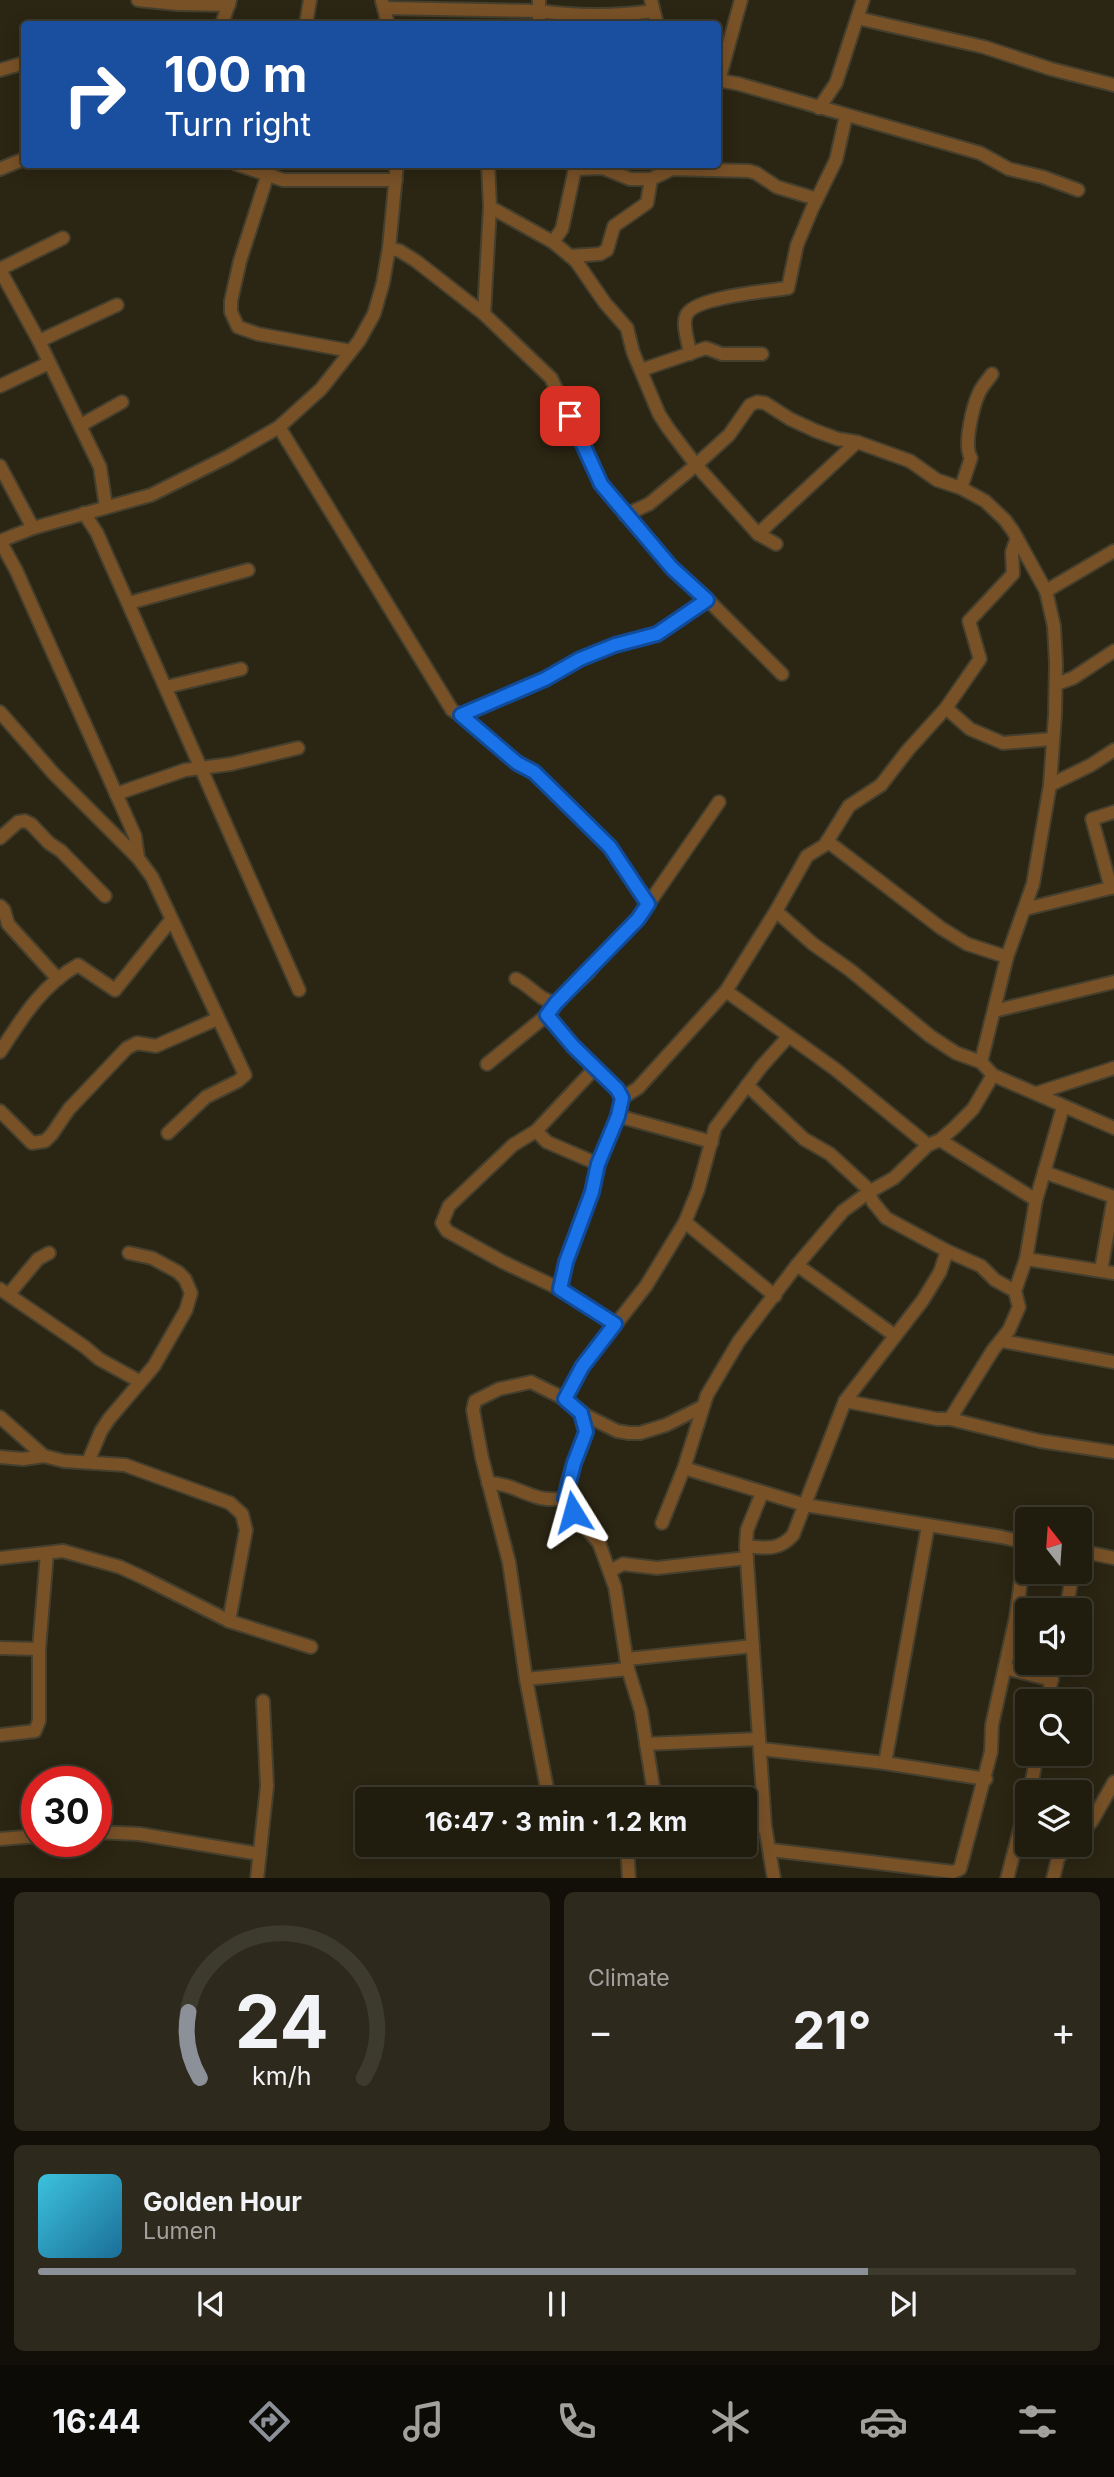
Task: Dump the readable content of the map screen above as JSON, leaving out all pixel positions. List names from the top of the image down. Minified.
{"north":"top","page":{"turn":["100 m","Turn right"],"limit":"30","trip":"16:47 · 3 min · 1.2 km","tile":"Climate","heat":["−","21°","+"],"song":["Golden Hour","Lumen"],"tabs":"16:44","gauge":["24","km/h"]}}
